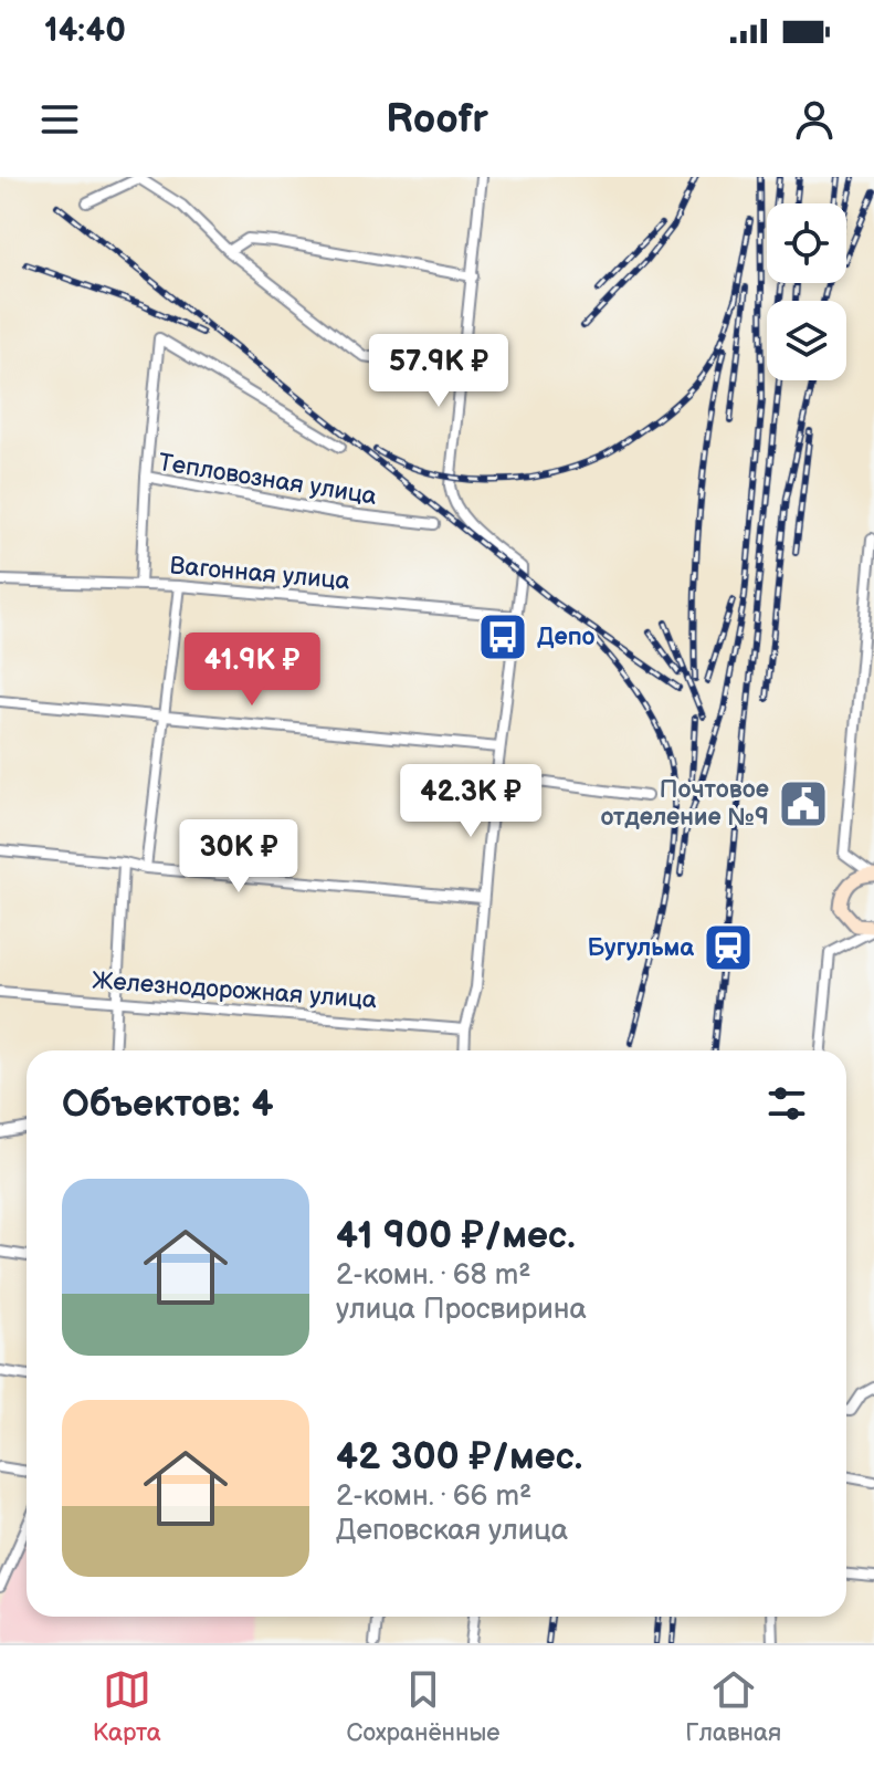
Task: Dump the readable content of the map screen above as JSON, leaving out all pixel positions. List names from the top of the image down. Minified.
{"streets":{"street":["Тепловозная улица","Вагонная улица","Железнодорожная улица"]},"crossings":[["Тепловозная улица","Вагонная улица"]],"places":{"bus stop":["Депо"],"public building":["Почтовое отделение №9"],"station":["Бугульма"]},"page":{"status":"14:40","header":"Roofr","price":["57.9K ₽","41.9K ₽","42.3K ₽","30K ₽"],"heading":"Объектов: 4","list":[{"name":"41 900 ₽/мес.","note":"2-комн. · 68 m² · улица Просвирина"},{"name":"42 300 ₽/мес.","note":"2-комн. · 66 m² · Деповская улица"}],"tabs":["Карта","Сохранённые","Главная"]}}
